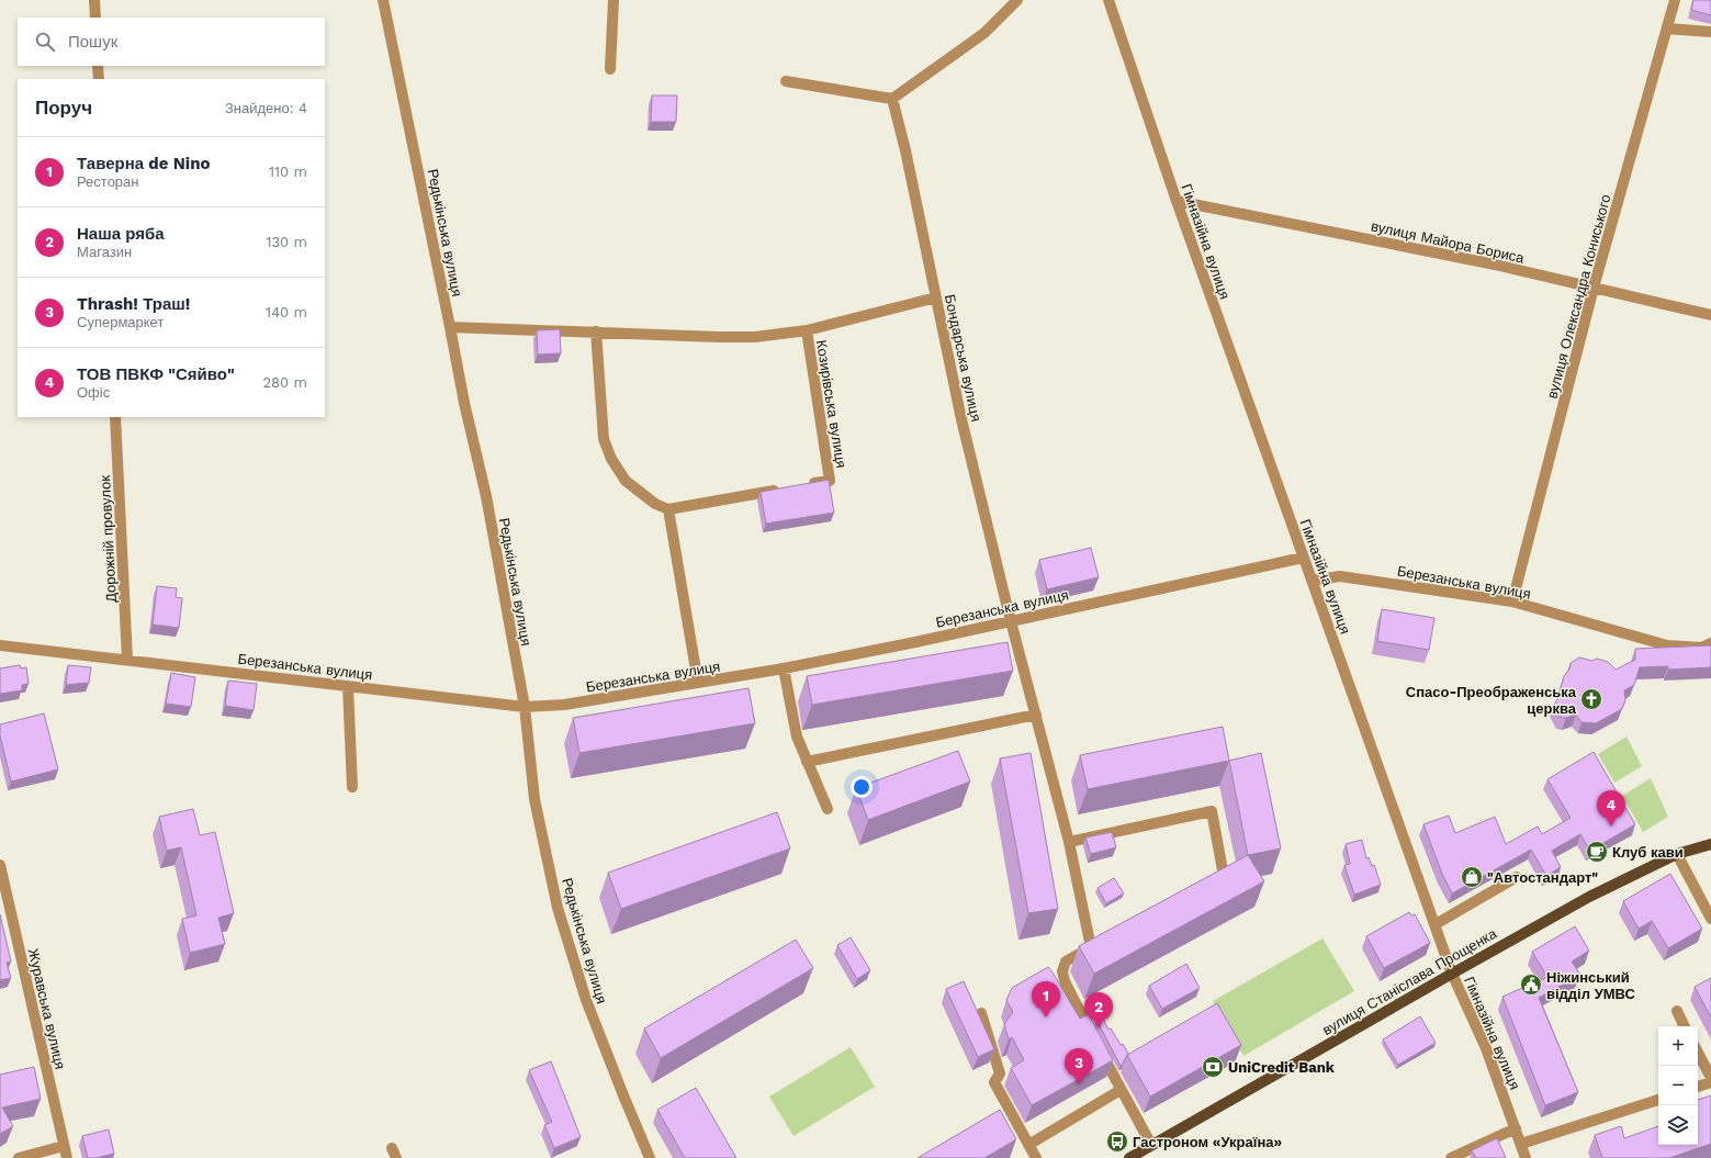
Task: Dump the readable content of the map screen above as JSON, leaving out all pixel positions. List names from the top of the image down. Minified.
{"streets":{"main road":["вулиця Станіслава Прощенка"],"street":["Редькінська вулиця","Гімназійна вулиця","вулиця Майора Бориса","вулиця Олександра Кониського","Бондарська вулиця","Козирівська вулиця","Дорожній провулок","Березанська вулиця","Журавська вулиця"]},"crossings":[["Редькінська вулиця","Козирівська вулиця"],["Редькінська вулиця","Березанська вулиця"],["Гімназійна вулиця","вулиця Майора Бориса"],["Гімназійна вулиця","Березанська вулиця"],["Гімназійна вулиця","вулиця Станіслава Прощенка"],["вулиця Майора Бориса","вулиця Олександра Кониського"],["вулиця Олександра Кониського","Березанська вулиця"],["Бондарська вулиця","Козирівська вулиця"],["Бондарська вулиця","Березанська вулиця"],["Дорожній провулок","Березанська вулиця"]],"places":{"church":["Спасо-Преображенська церква"],"cafe":["Клуб кави"],"shop":["\"Автостандарт\""],"public building":["Ніжинський відділ УМВС"],"bank":["UniCredit Bank"],"bus stop":["Гастроном «Україна»"]},"page":{"search":"Пошук","heading":["Поруч","Знайдено: 4"],"list":[{"mark":"1","name":"Таверна de Nino","note":"Ресторан","value":"110 m"},{"mark":"2","name":"Наша ряба","note":"Магазин","value":"130 m"},{"mark":"3","name":"Thrash! Траш!","note":"Супермаркет","value":"140 m"},{"mark":"4","name":"ТОВ ПВКФ \"Сяйво\"","note":"Офіс","value":"280 m"}],"pins":["4","1","2","3"],"map_buttons":["+","−"]}}
